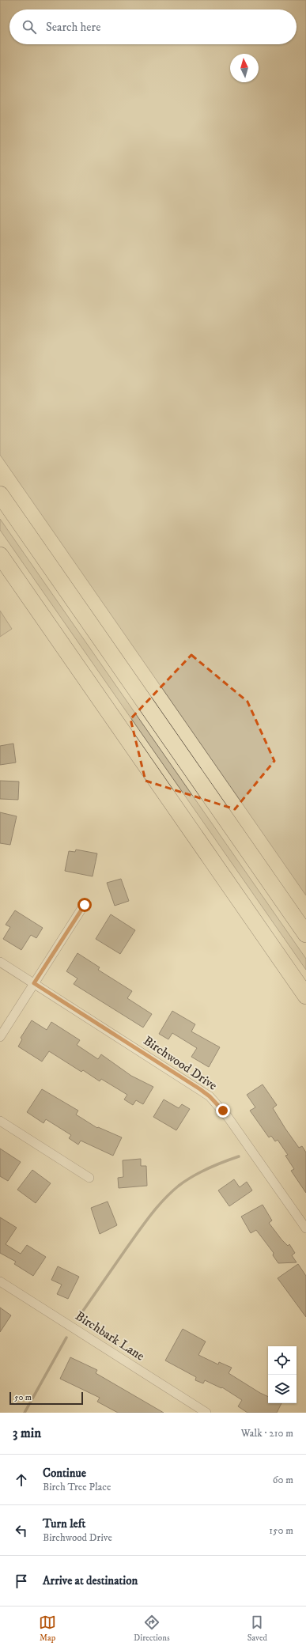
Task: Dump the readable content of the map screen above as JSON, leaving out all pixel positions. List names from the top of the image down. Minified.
{"streets":{"street":["Birchwood Drive","Birchbark Lane"]},"scale_bar":"50 m","north":"top","page":{"search":"Search here","scale":"50 m","heading":["3 min","Walk · 210 m"],"list":[["Continue","Birch Tree Place","60 m"],["Turn left","Birchwood Drive","150 m"],"Arrive at destination"],"nav":["Map","Directions","Saved"]}}
